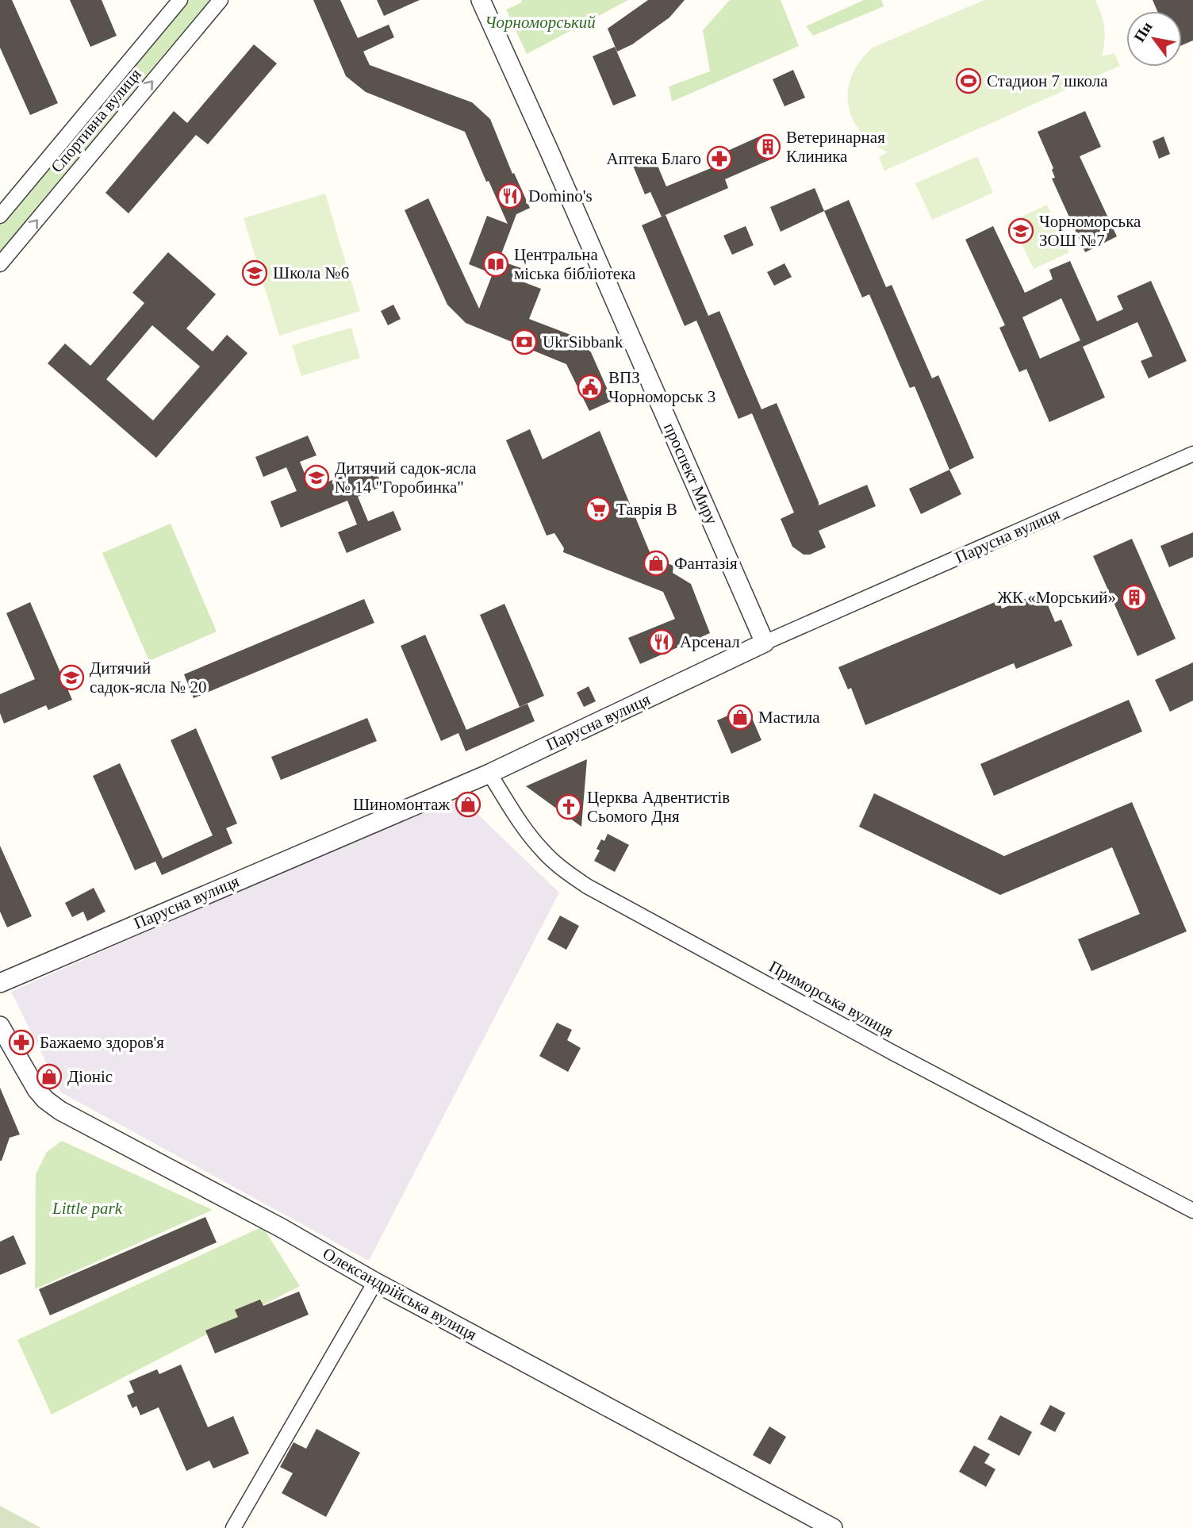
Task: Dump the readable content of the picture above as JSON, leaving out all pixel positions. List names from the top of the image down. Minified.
{"streets":{"street":["Спортивна вулиця","проспект Миру","Парусна вулиця","Приморська вулиця","Олександрійська вулиця"]},"crossings":[["проспект Миру","Парусна вулиця"],["Парусна вулиця","Приморська вулиця"]],"parks":["Чорноморський","Little park"],"places":{"sports":["Стадион 7 школа"],"building":["Ветеринарная Клиника","ЖК «Морський»"],"pharmacy":["Аптека Благо","Бажаемо здоров'я"],"restaurant":["Domino's","Арсенал"],"school or university":["Чорноморська ЗОШ №7","Школа №6","Дитячий садок-ясла № 14 \"Горобинка\"","Дитячий садок-ясла № 20"],"library":["Центральна міська бібліотека"],"bank":["UkrSibbank"],"public building":["ВПЗ Чорноморськ 3"],"supermarket":["Таврія В"],"shop":["Фантазія","Мастила","Шиномонтаж","Діоніс"],"church":["Церква Адвентистів Сьомого Дня"]},"north":"top left"}
